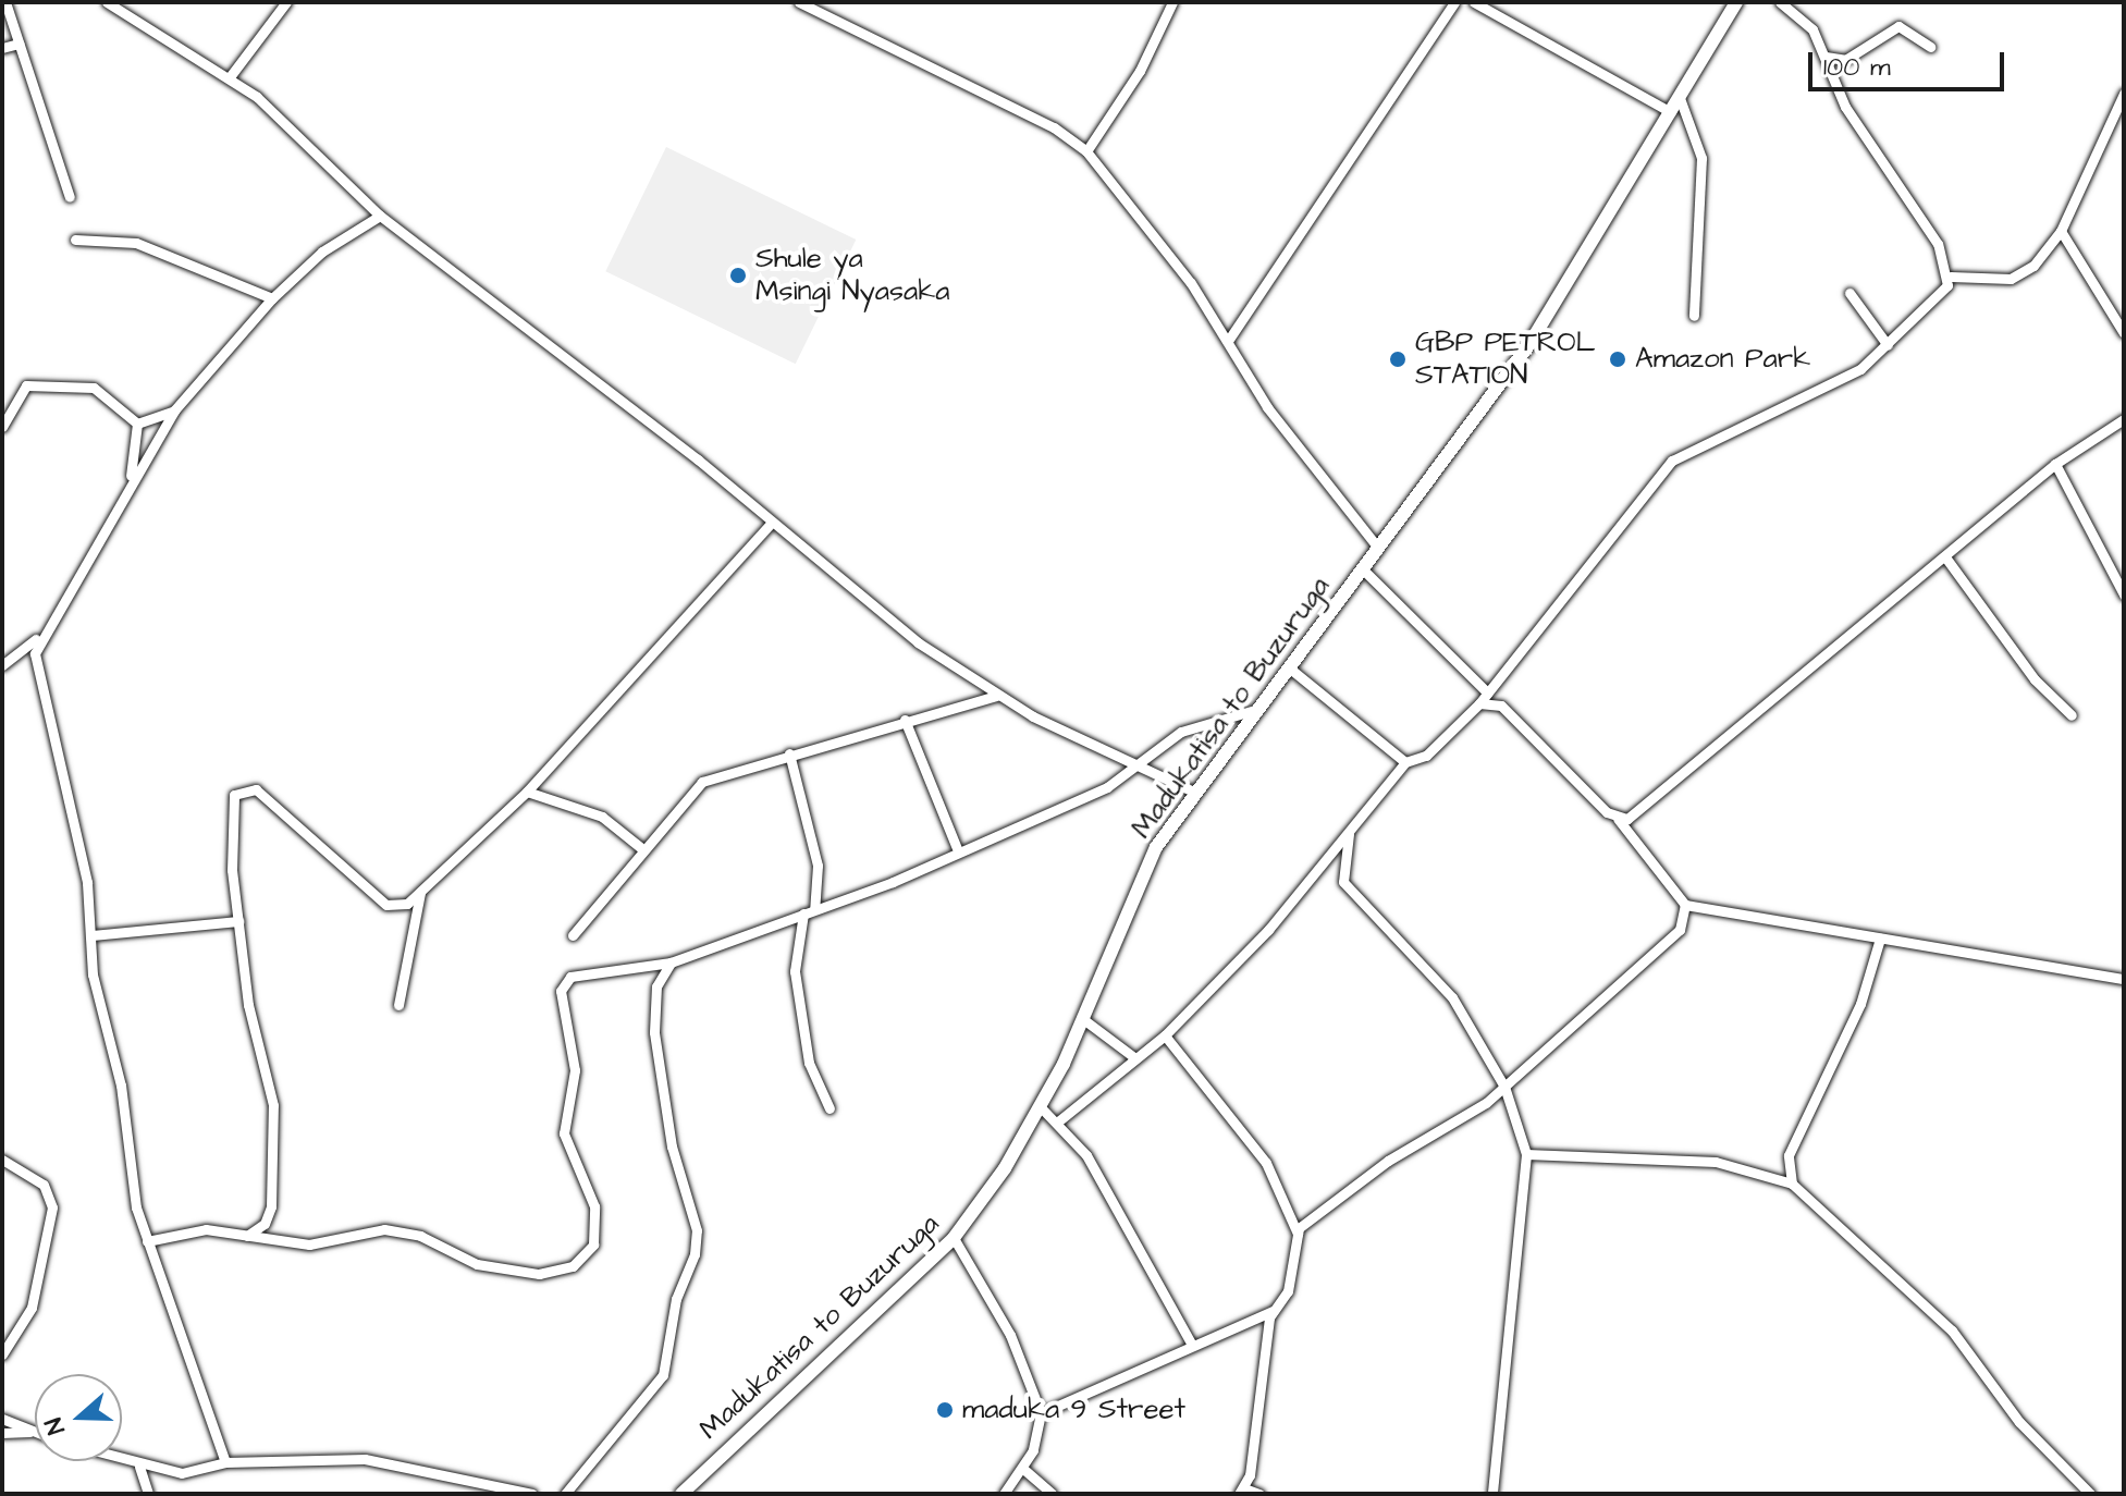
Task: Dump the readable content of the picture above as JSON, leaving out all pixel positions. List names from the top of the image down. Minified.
{"streets":{"main road":["Madukatisa to Buzuruga"]},"places":["Shule ya Msingi Nyasaka","GBP PETROL STATION","Amazon Park","maduka 9 Street"],"scale_bar":"100 m","north":"left"}
